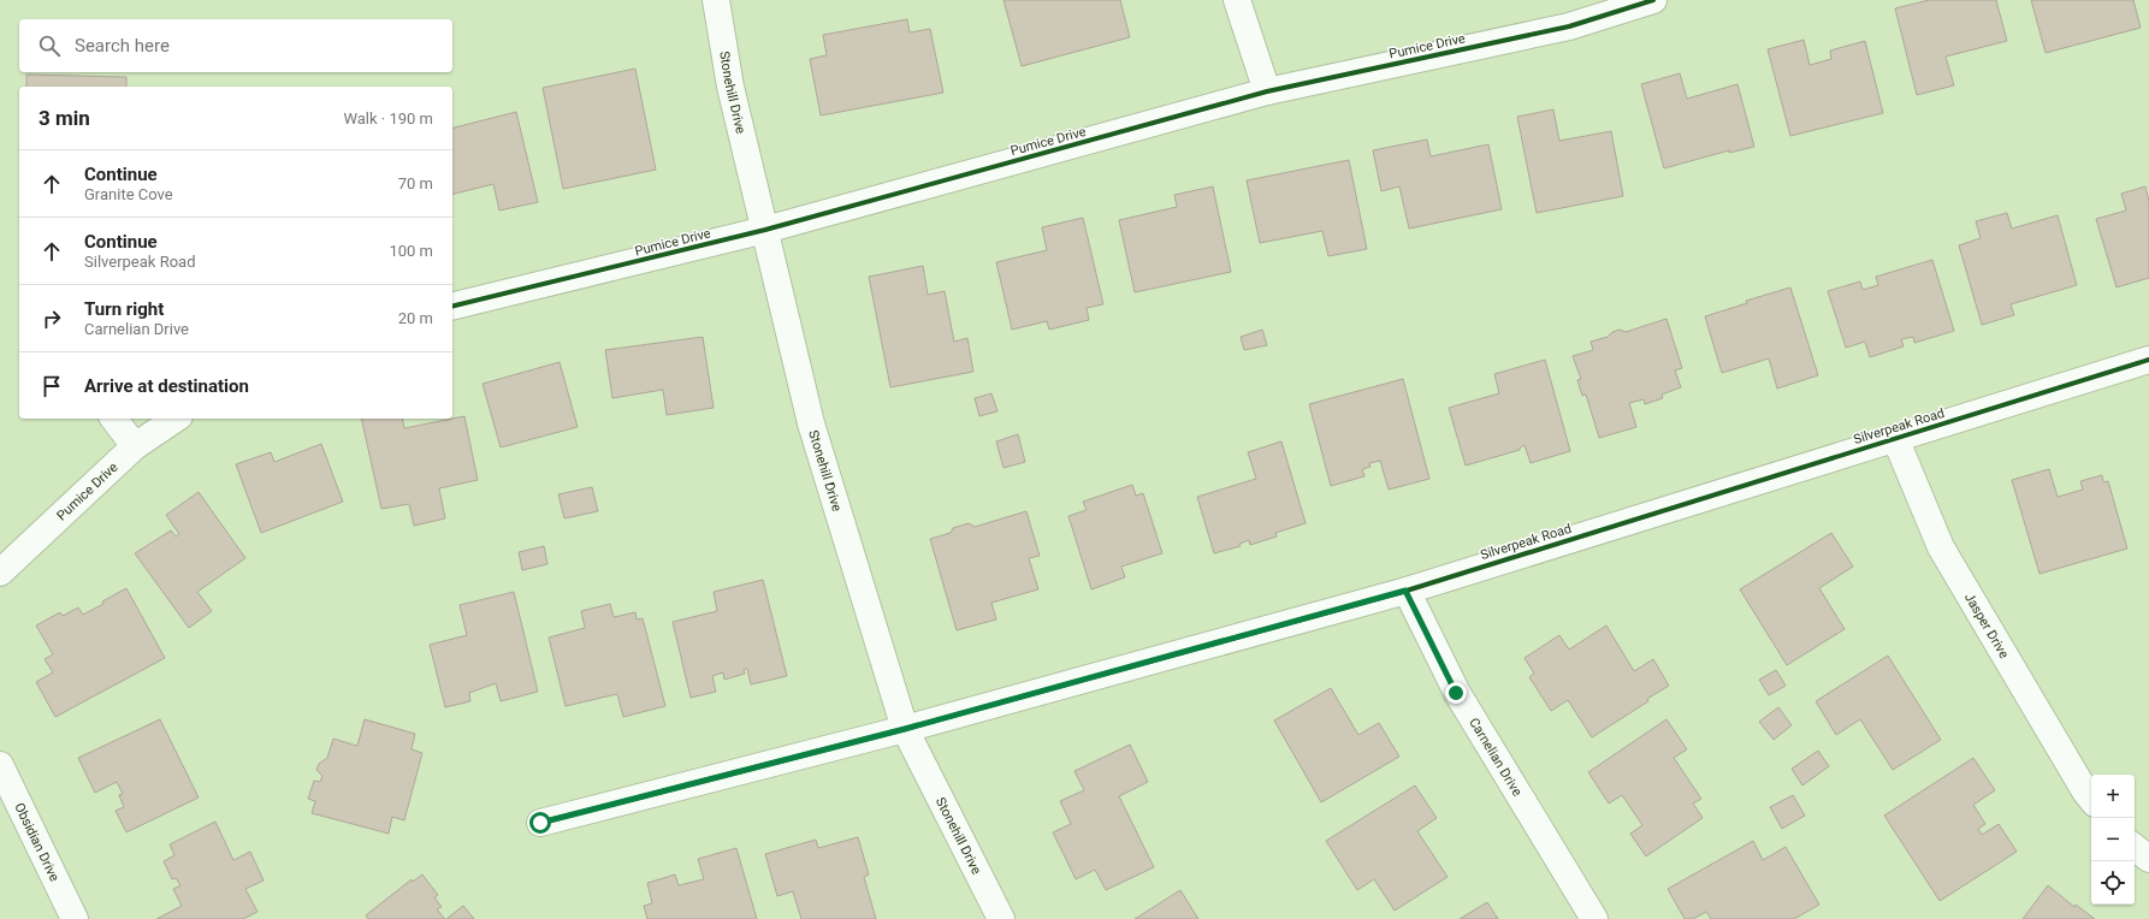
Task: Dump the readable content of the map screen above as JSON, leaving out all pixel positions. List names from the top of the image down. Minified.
{"streets":{"street":["Pumice Drive","Stonehill Drive","Silverpeak Road","Jasper Drive","Carnelian Drive","Obsidian Drive"]},"crossings":[["Pumice Drive","Stonehill Drive"],["Stonehill Drive","Silverpeak Road"],["Silverpeak Road","Jasper Drive"],["Silverpeak Road","Carnelian Drive"]],"page":{"search":"Search here","heading":["3 min","Walk · 190 m"],"list":[["Continue","Granite Cove","70 m"],["Continue","Silverpeak Road","100 m"],["Turn right","Carnelian Drive","20 m"],"Arrive at destination"],"map_buttons":["+","−"]}}
